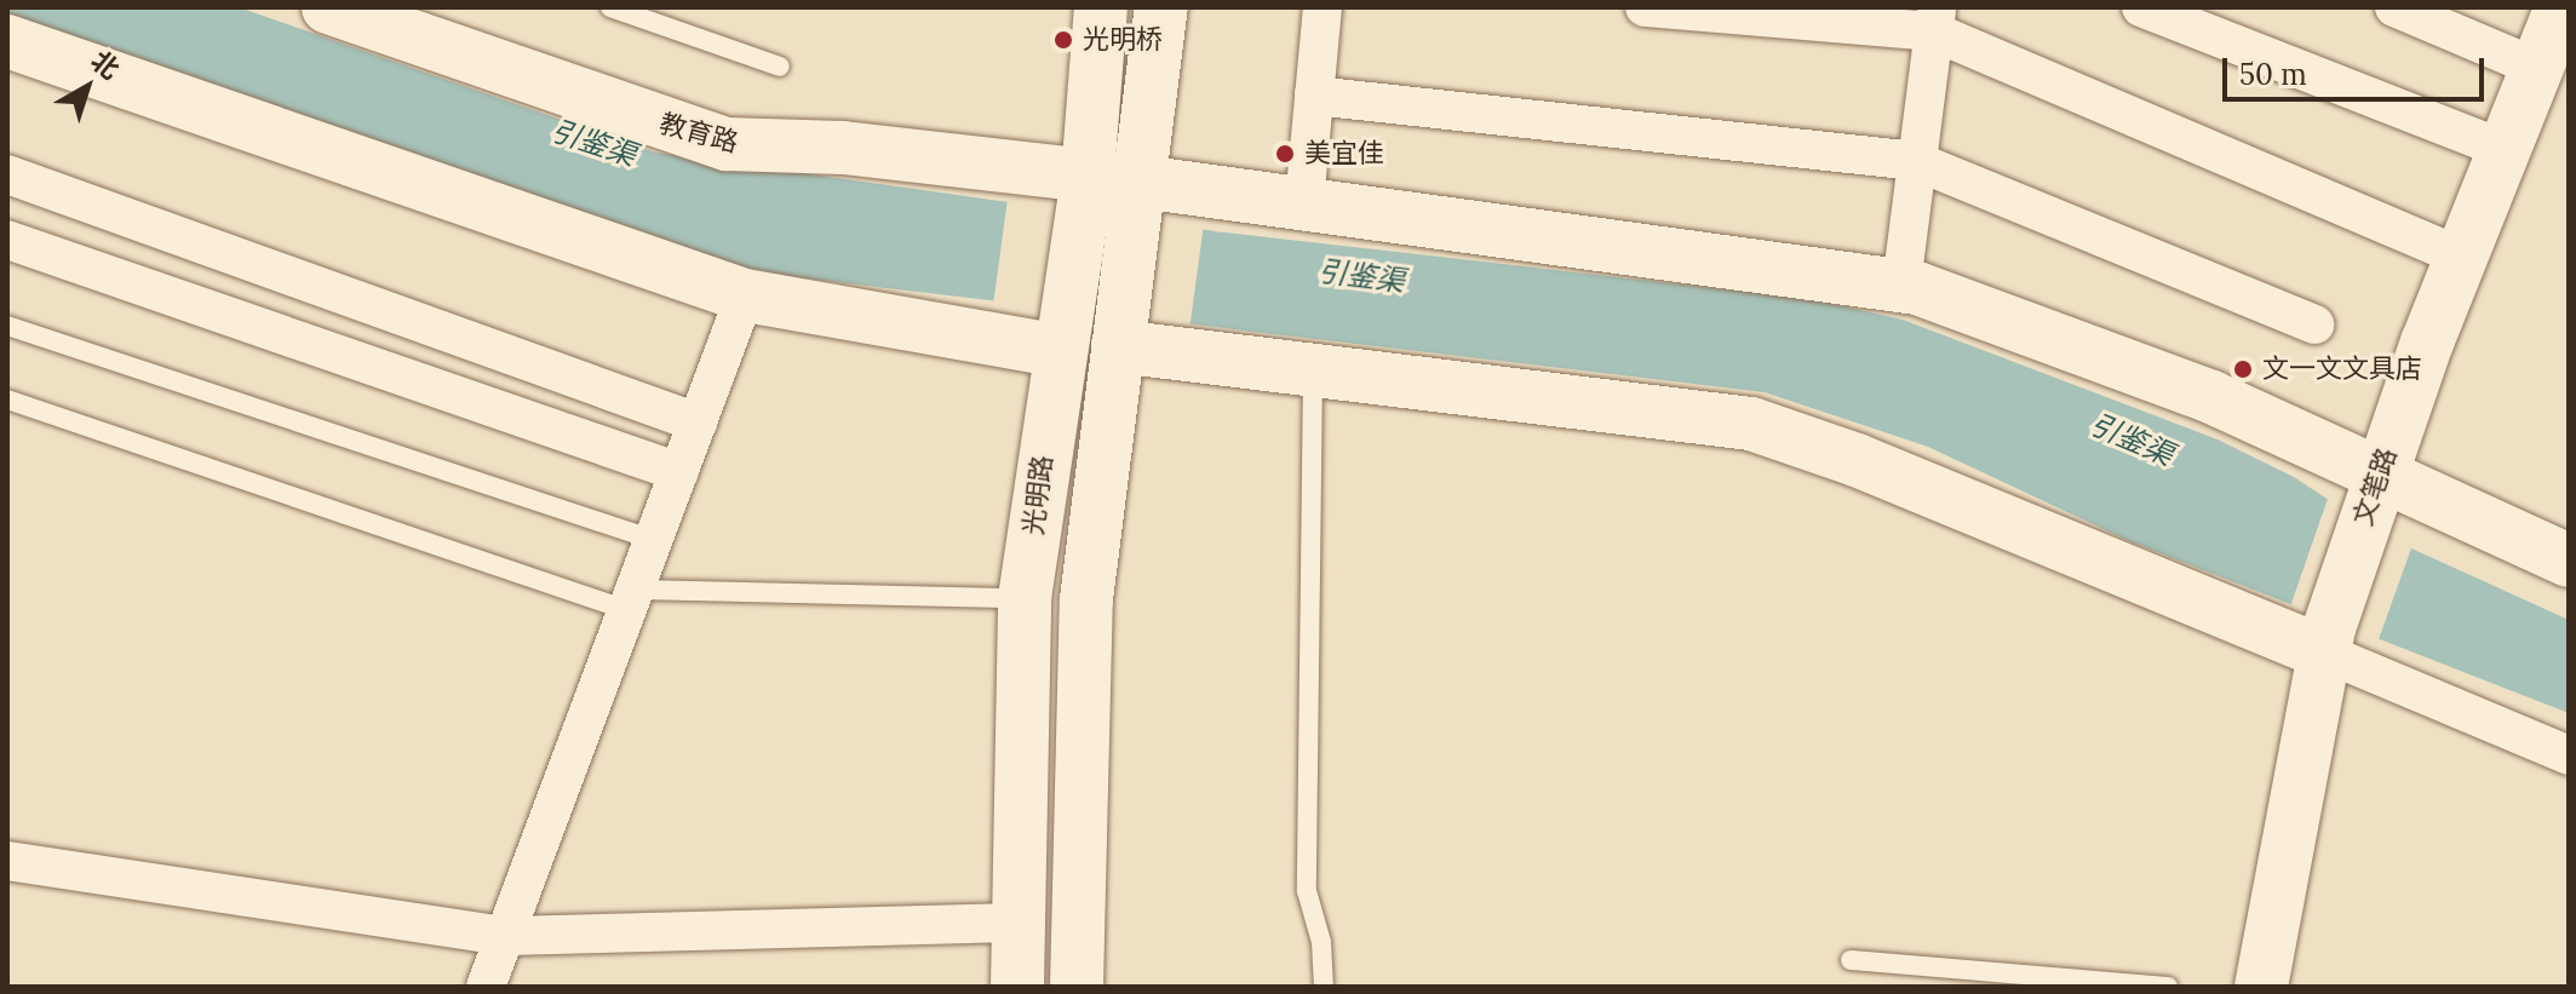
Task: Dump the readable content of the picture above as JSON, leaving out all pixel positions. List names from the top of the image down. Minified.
{"streets":{"street":["教育路","文笔路","光明路"]},"crossings":[["教育路","光明路"]],"water":["引鉴渠"],"places":["光明桥","美宜佳","文一文文具店"],"scale_bar":"50 m","north":"top right"}
